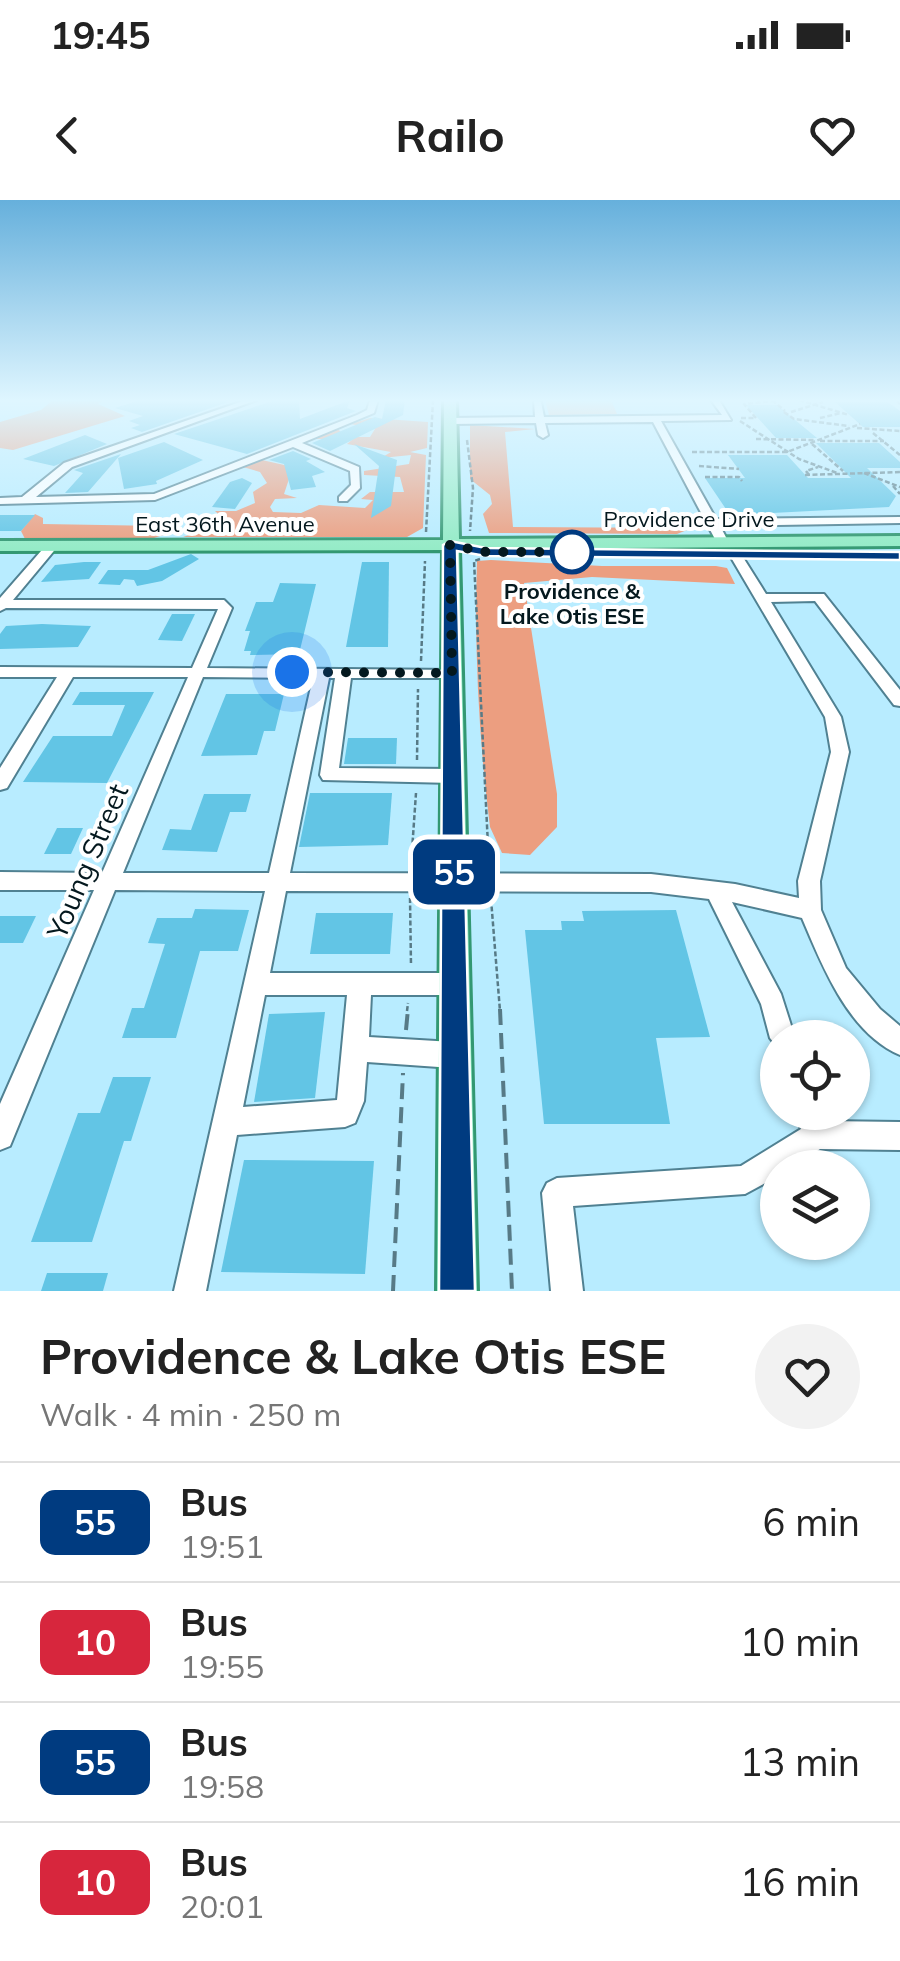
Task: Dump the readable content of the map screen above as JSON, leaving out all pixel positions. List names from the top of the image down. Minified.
{"streets":{"main road":["Providence Drive","East 36th Avenue"],"street":["Young Street"]},"crossings":[["Providence Drive","East 36th Avenue"]],"places":["Providence & Lake Otis ESE"],"lines":["bus line 55"],"page":{"status":"19:45","header":"Railo","on_map":"55","heading":["Providence & Lake Otis ESE","Walk · 4 min · 250 m"],"list":[{"mark":"55","name":"Bus","note":"19:51","value":"6 min"},{"mark":"10","name":"Bus","note":"19:55","value":"10 min"},{"mark":"55","name":"Bus","note":"19:58","value":"13 min"},{"mark":"10","name":"Bus","note":"20:01","value":"16 min"}]}}
